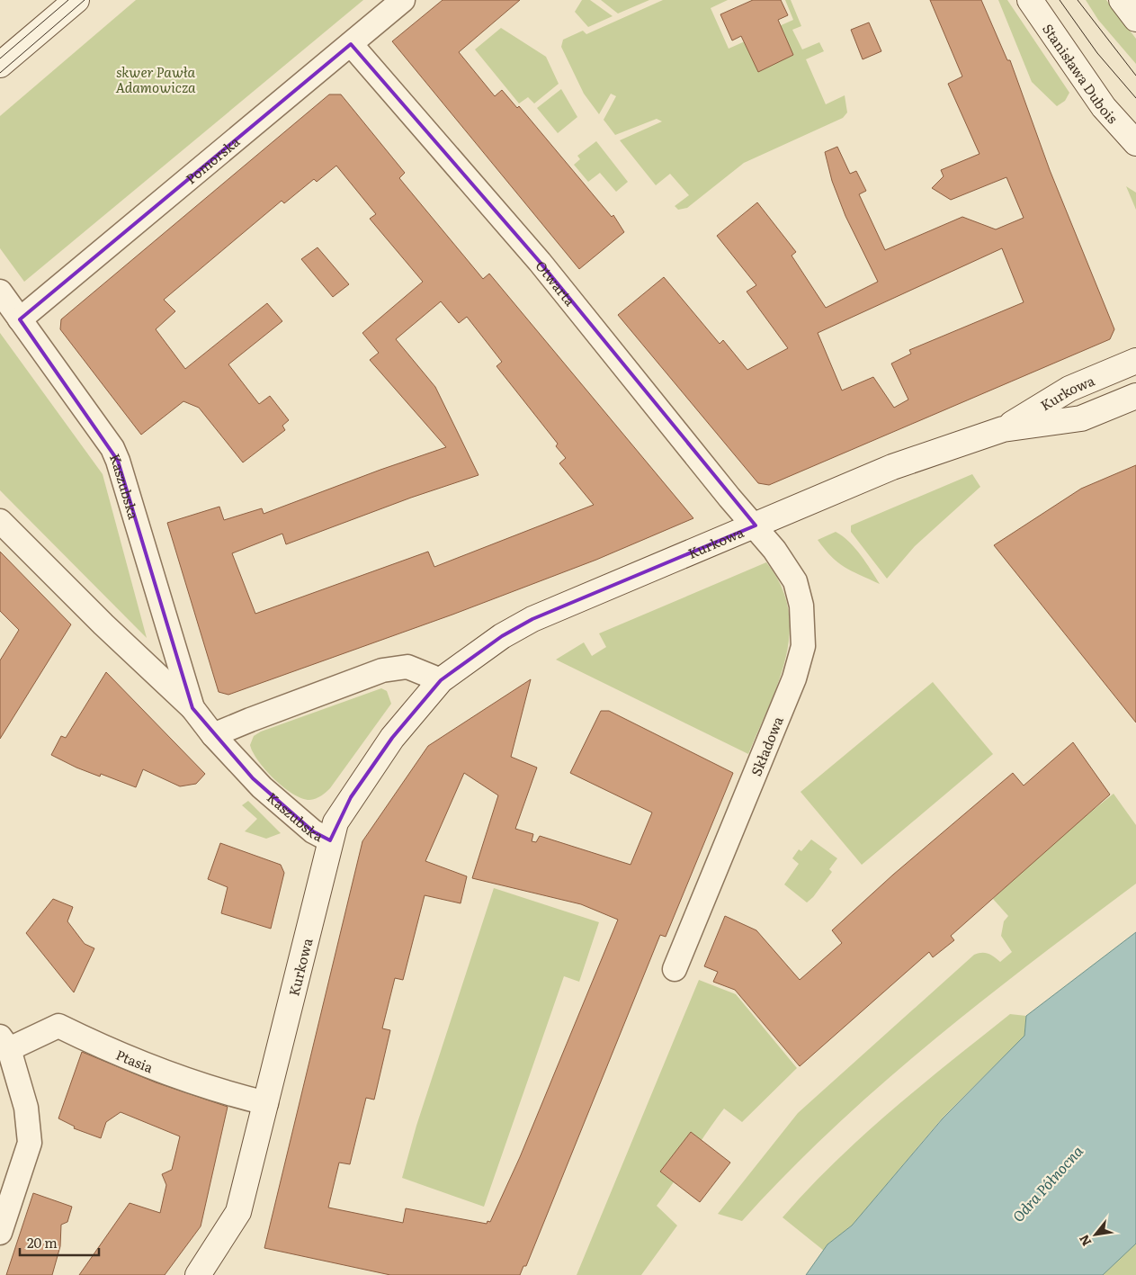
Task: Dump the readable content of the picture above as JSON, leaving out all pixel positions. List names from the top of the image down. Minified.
{"streets":{"main road":["Stanisława Dubois","Kurkowa"],"street":["Pomorska","Otwarta","Kaszubska","Składowa","Ptasia"]},"crossings":[["Pomorska","Otwarta"],["Pomorska","Kaszubska"],["Otwarta","Kurkowa"],["Otwarta","Składowa"],["Kurkowa","Kaszubska"],["Kurkowa","Składowa"],["Kurkowa","Ptasia"]],"water":["Odra Północna"],"parks":["skwer Pawła Adamowicza"],"scale_bar":"20 m","north":"bottom left"}
